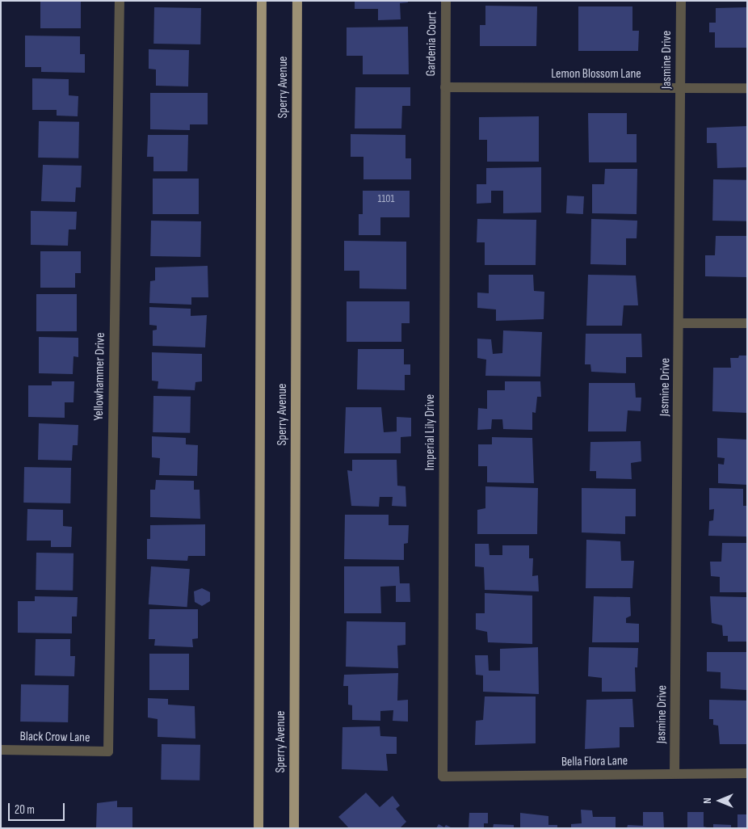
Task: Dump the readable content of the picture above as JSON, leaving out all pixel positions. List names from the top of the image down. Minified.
{"streets":{"main road":["Sperry Avenue"],"street":["Gardenia Court","Jasmine Drive","Lemon Blossom Lane","Yellowhammer Drive","Imperial Lily Drive","Black Crow Lane","Bella Flora Lane"]},"crossings":[["Gardenia Court","Lemon Blossom Lane"],["Gardenia Court","Imperial Lily Drive"],["Jasmine Drive","Lemon Blossom Lane"],["Jasmine Drive","Bella Flora Lane"],["Lemon Blossom Lane","Imperial Lily Drive"],["Yellowhammer Drive","Black Crow Lane"],["Imperial Lily Drive","Bella Flora Lane"]],"house_numbers":["1101"],"scale_bar":"20 m","north":"left"}
